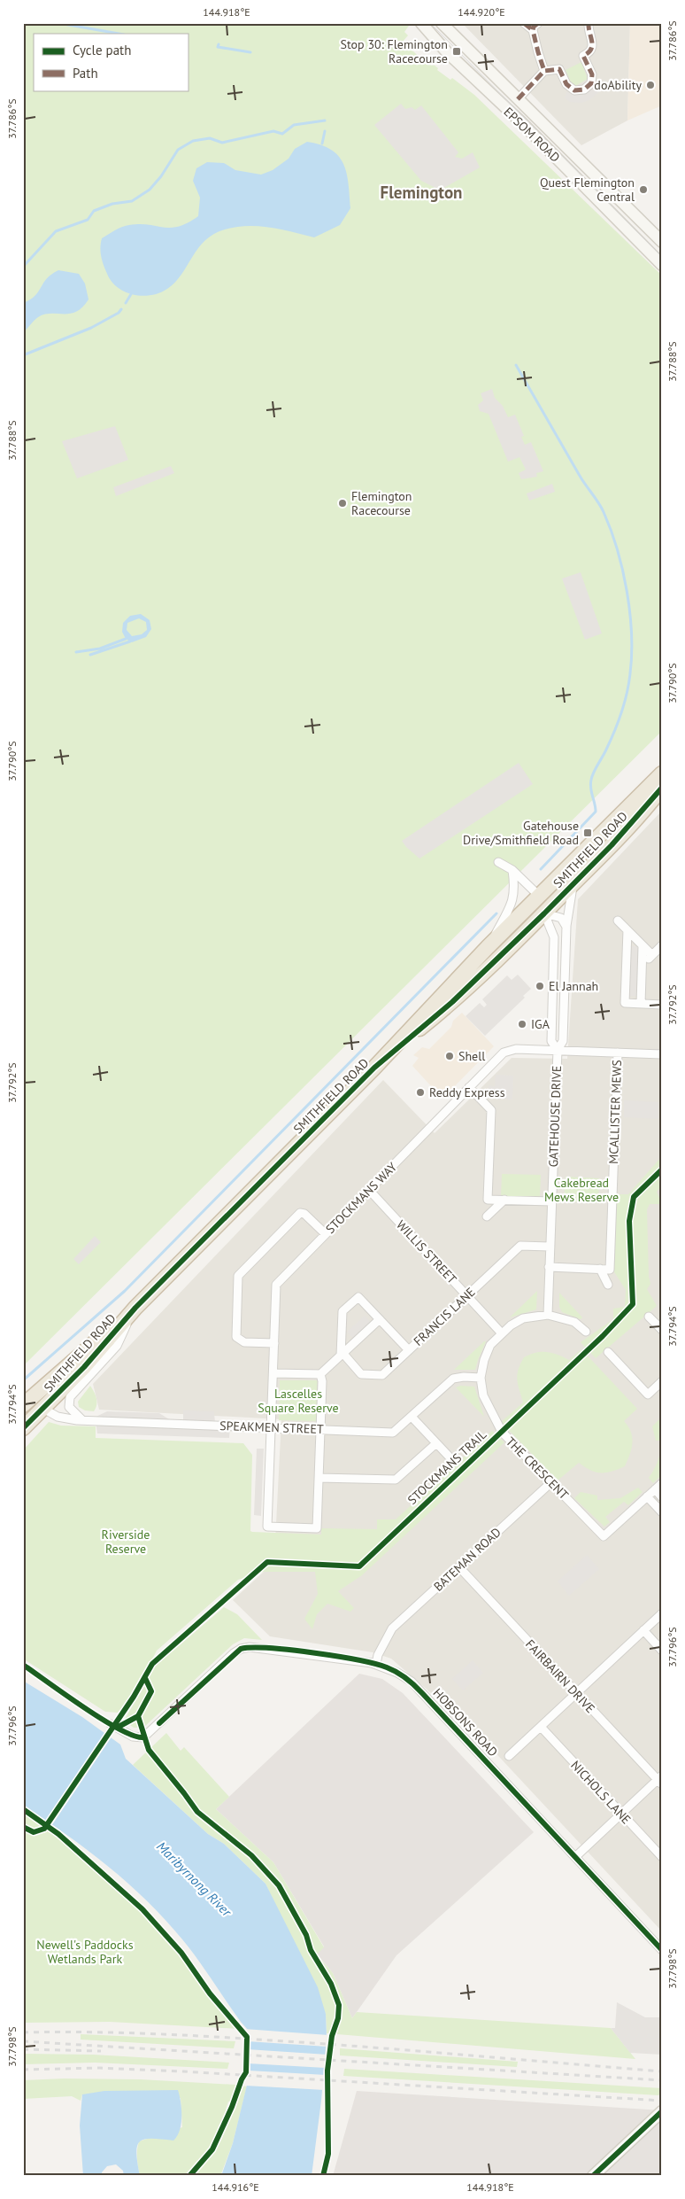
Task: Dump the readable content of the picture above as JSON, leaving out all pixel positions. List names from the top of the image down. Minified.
{"streets":{"highway":["SMITHFIELD ROAD"],"main road":["EPSOM ROAD"],"street":["MCALLISTER MEWS","GATEHOUSE DRIVE","STOCKMANS WAY","WILLIS STREET","FRANCIS LANE","SPEAKMEN STREET","THE CRESCENT","BATEMAN ROAD","FAIRBAIRN DRIVE","HOBSONS ROAD","NICHOLS LANE"],"cycle path":["STOCKMANS TRAIL"]},"crossings":[["SMITHFIELD ROAD","GATEHOUSE DRIVE"],["SMITHFIELD ROAD","SPEAKMEN STREET"],["MCALLISTER MEWS","STOCKMANS WAY"],["GATEHOUSE DRIVE","STOCKMANS WAY"],["GATEHOUSE DRIVE","FRANCIS LANE"],["GATEHOUSE DRIVE","THE CRESCENT"],["STOCKMANS WAY","WILLIS STREET"],["STOCKMANS WAY","SPEAKMEN STREET"],["WILLIS STREET","FRANCIS LANE"],["WILLIS STREET","THE CRESCENT"],["SPEAKMEN STREET","THE CRESCENT"],["THE CRESCENT","BATEMAN ROAD"],["BATEMAN ROAD","FAIRBAIRN DRIVE"],["BATEMAN ROAD","HOBSONS ROAD"]],"districts":["Flemington"],"water":["Maribyrnong River"],"parks":["Cakebread Mews Reserve","Lascelles Square Reserve","Riverside Reserve","Newell's Paddocks Wetlands Park"],"places":{"transit":["Stop 30: Flemington Racecourse","Gatehouse Drive/Smithfield Road"],"other":["doAbility","Quest Flemington Central","Flemington Racecourse","El Jannah","IGA","Shell","Reddy Express"]},"legend":["Cycle path","Path"],"coordinates":["144.918°E","144.920°E","37.786°S","37.788°S","37.790°S","37.792°S","37.794°S","37.796°S","37.798°S","144.916°E"]}
